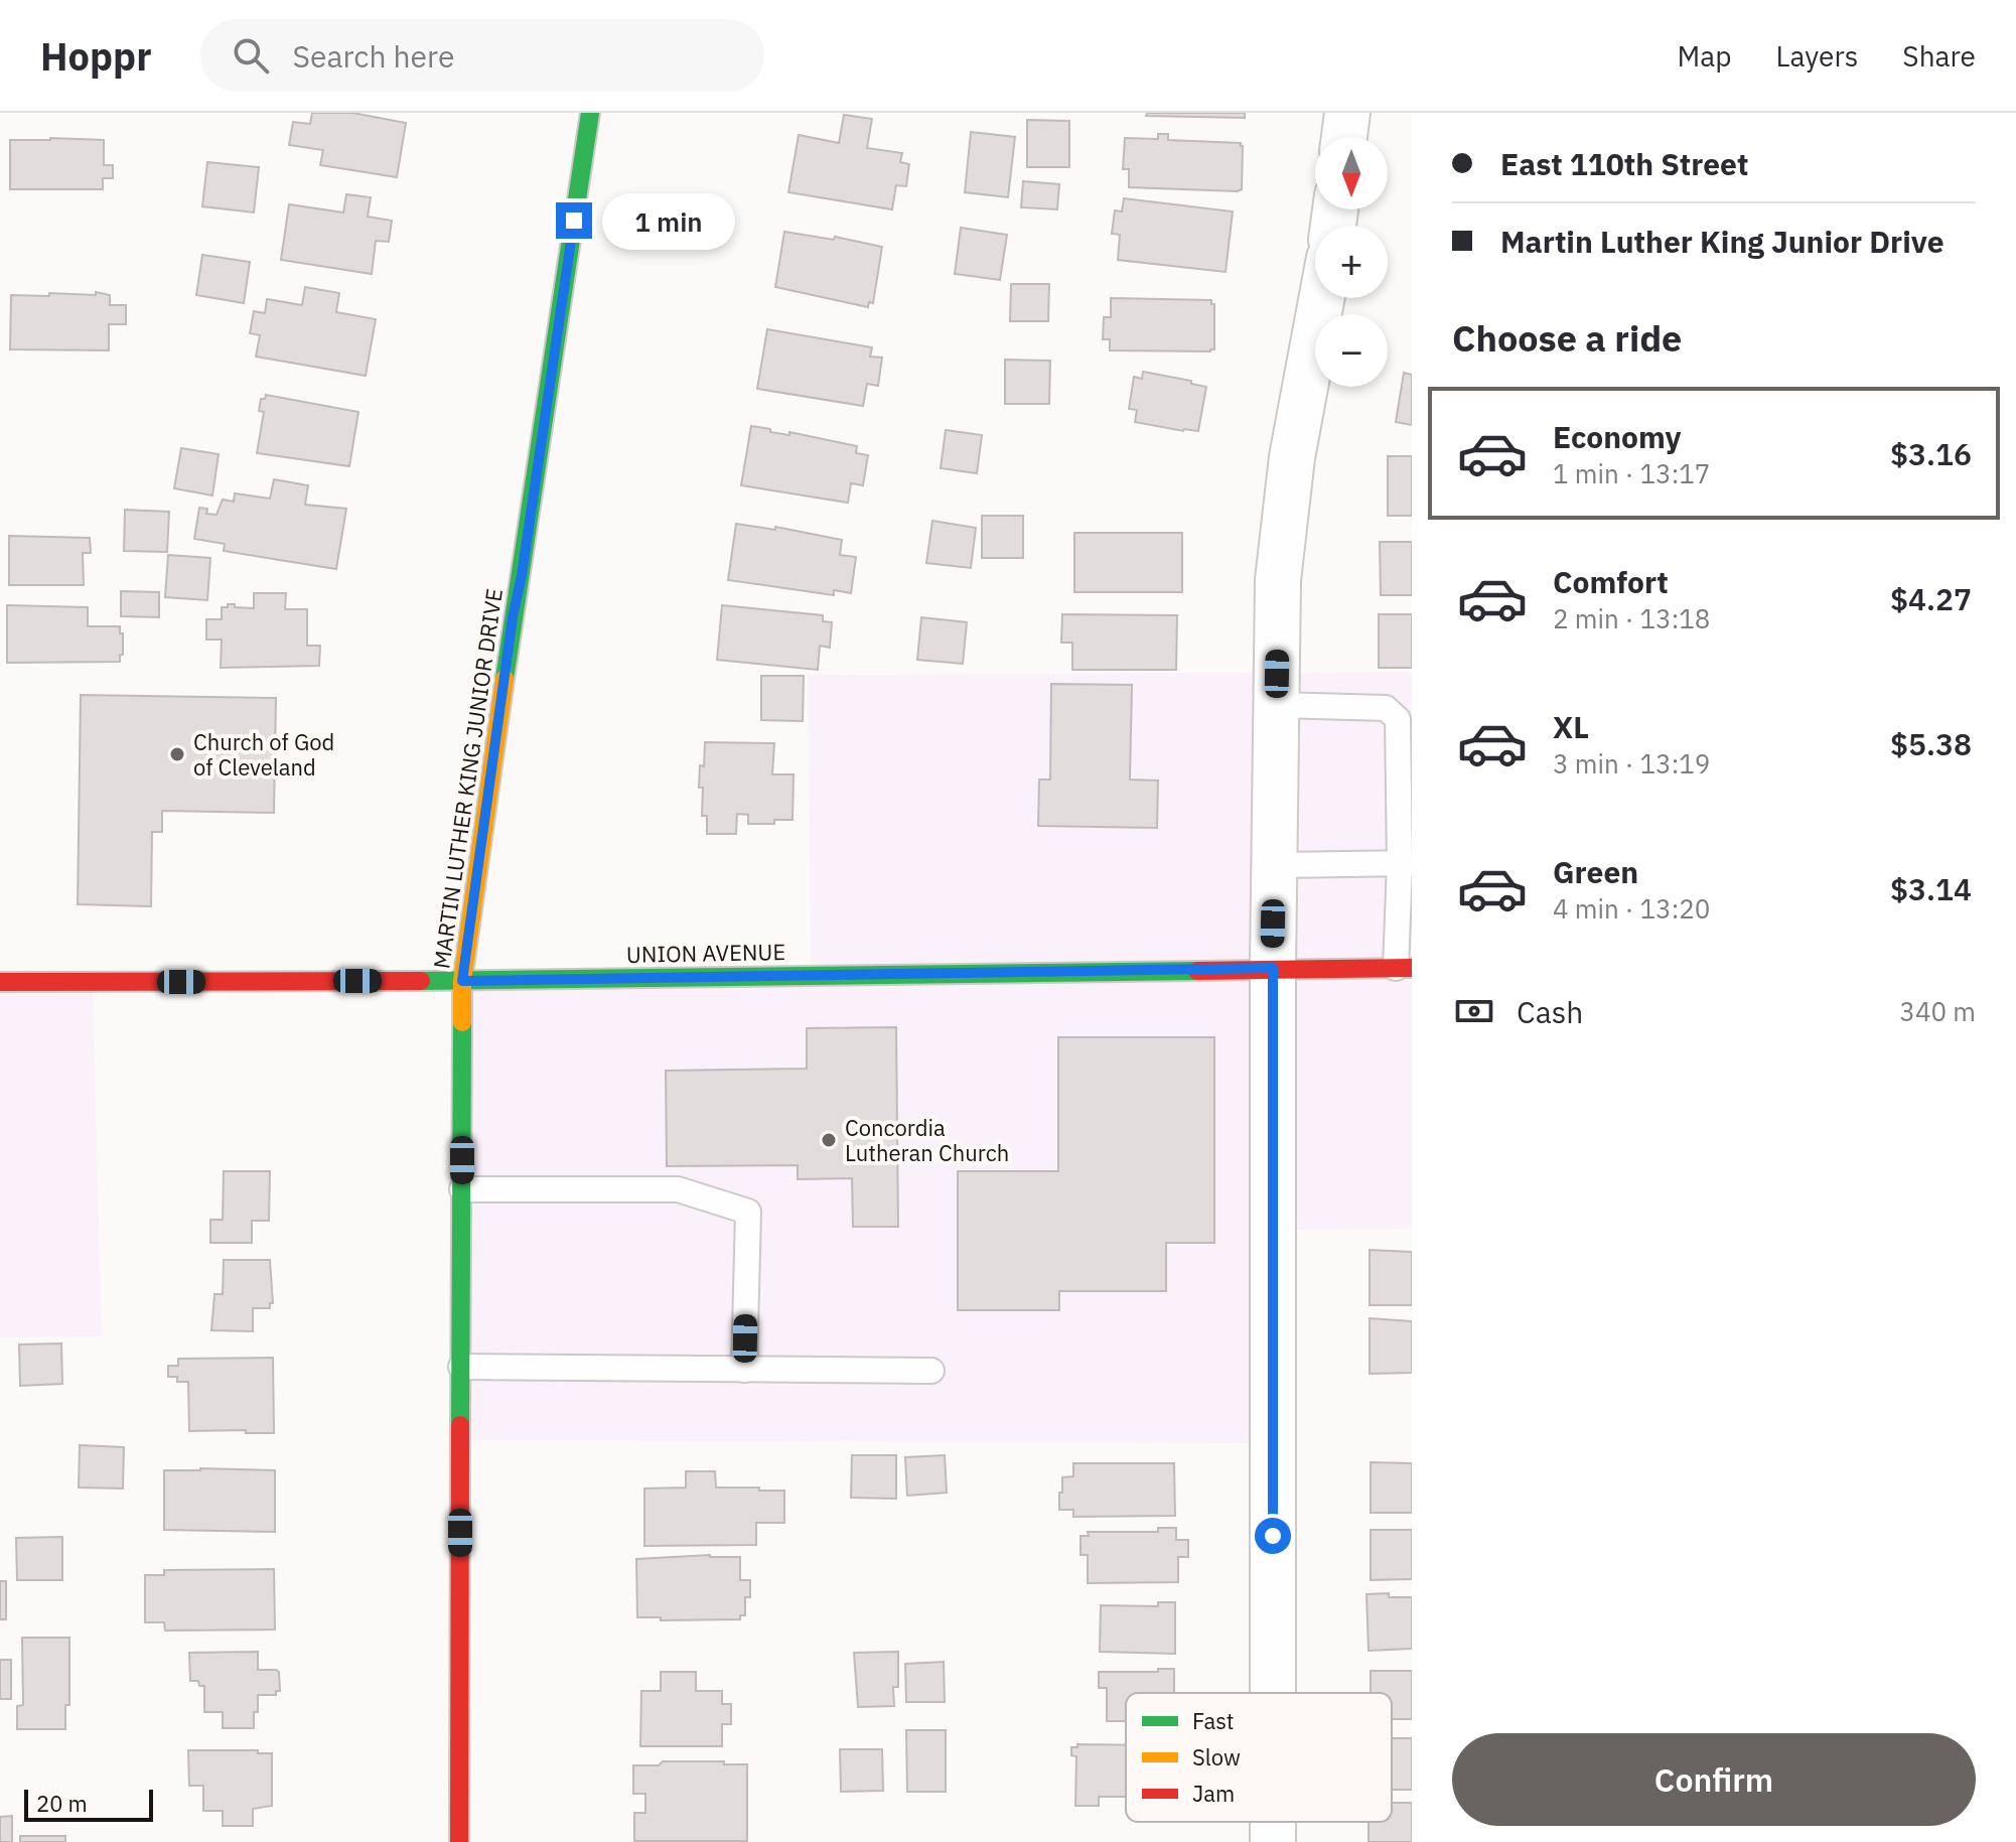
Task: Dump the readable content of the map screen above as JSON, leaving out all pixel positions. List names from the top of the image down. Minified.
{"streets":{"street":["MARTIN LUTHER KING JUNIOR DRIVE","UNION AVENUE"]},"crossings":[["MARTIN LUTHER KING JUNIOR DRIVE","UNION AVENUE"]],"places":["Church of God of Cleveland","Concordia Lutheran Church"],"legend":["Fast","Slow","Jam"],"scale_bar":"20 m","north":"bottom","page":{"header":"Hoppr","search":"Search here","nav":["Map","Layers","Share"],"banner":["East 110th Street","Martin Luther King Junior Drive"],"map_buttons":["+","−"],"bubble":"1 min","heading":"Choose a ride","list":[{"name":"Economy","note":"1 min · 13:17","value":"$3.16"},{"name":"Comfort","note":"2 min · 13:18","value":"$4.27"},{"name":"XL","note":"3 min · 13:19","value":"$5.38"},{"name":"Green","note":"4 min · 13:20","value":"$3.14"}],"pay":["Cash","340 m"],"buttons":"Confirm","scale":"20 m"}}
